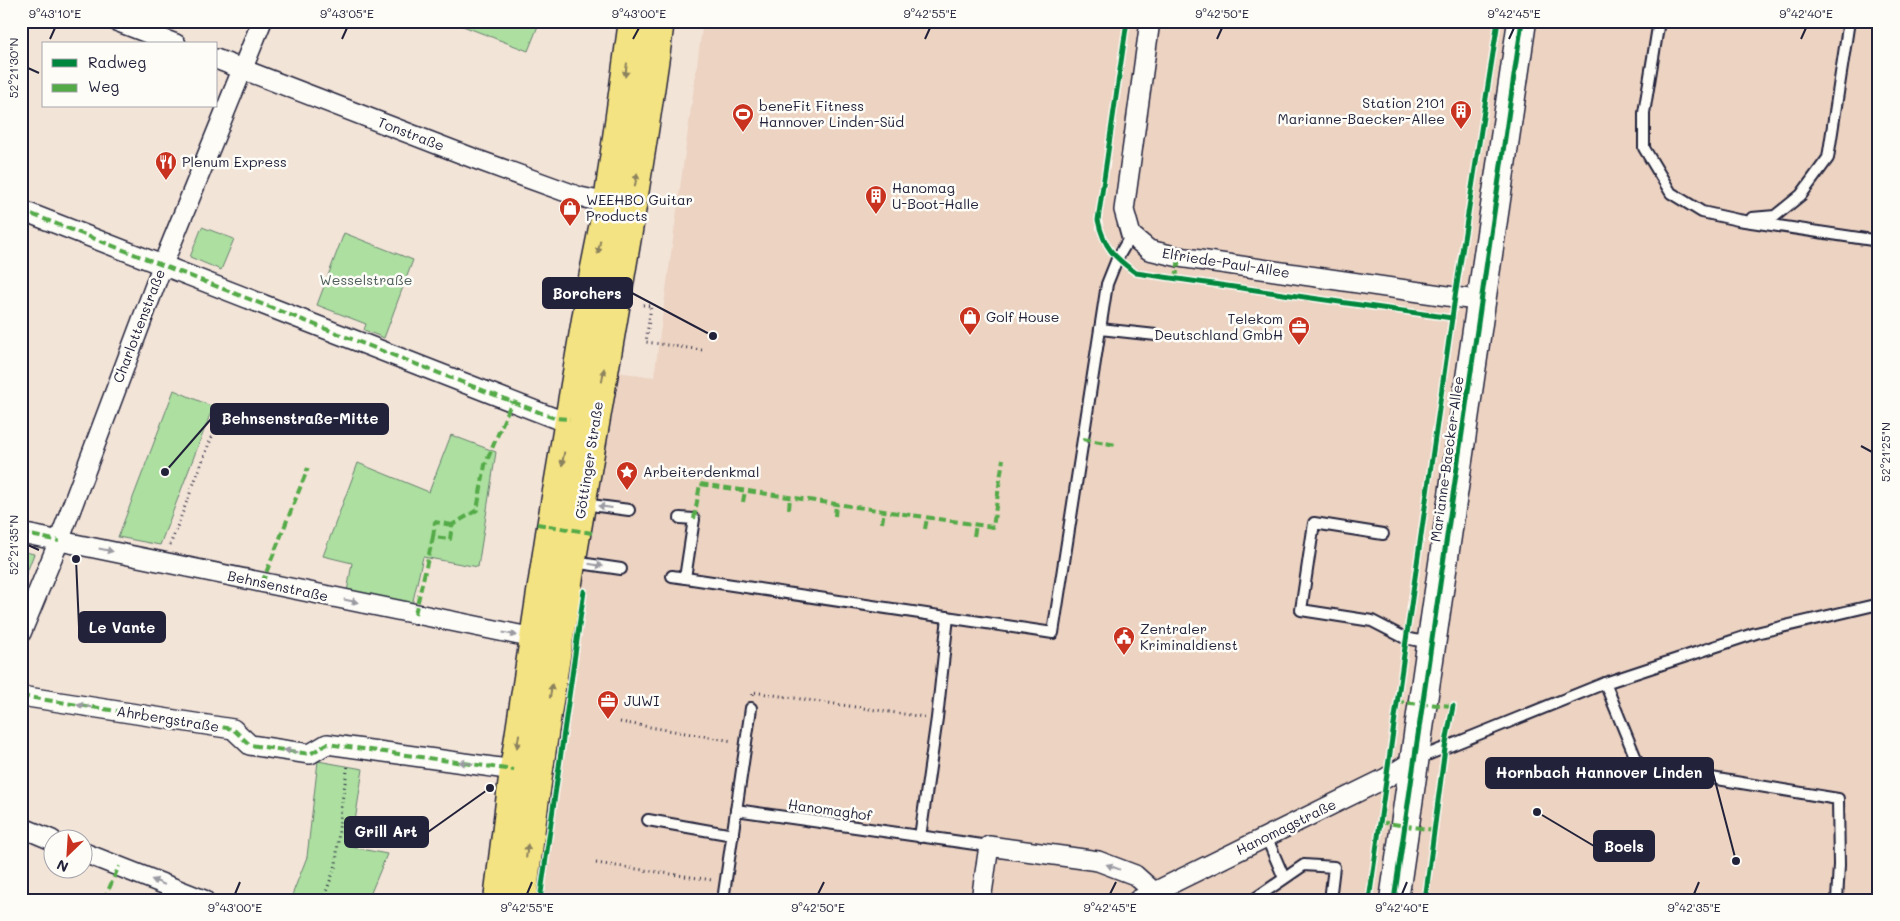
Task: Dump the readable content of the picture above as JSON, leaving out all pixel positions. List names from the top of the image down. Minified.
{"streets":{"main road":["Göttinger Straße"],"street":["Tonstraße","Elfriede-Paul-Allee","Charlottenstraße","Marianne-Baecker-Allee","Behnsenstraße","Ahrbergstraße","Hanomagstraße"],"lane":["Hanomaghof"]},"crossings":[["Tonstraße","Charlottenstraße"],["Tonstraße","Göttinger Straße"],["Elfriede-Paul-Allee","Marianne-Baecker-Allee"],["Charlottenstraße","Behnsenstraße"],["Marianne-Baecker-Allee","Hanomagstraße"],["Göttinger Straße","Behnsenstraße"],["Göttinger Straße","Ahrbergstraße"],["Hanomaghof","Hanomagstraße"]],"one_way":["Behnsenstraße","Ahrbergstraße"],"parks":["Wesselstraße"],"places":{"building":["Station 2101 Marianne-Baecker-Allee","Hanomag U-Boot-Halle"],"sports":["beneFit Fitness Hannover Linden-Süd"],"restaurant":["Plenum Express"],"shop":["WEEHBO Guitar Products","Golf House"],"other":["Borchers","Behnsenstraße-Mitte","Le Vante","Grill Art","Boels","Hornbach Hannover Linden"],"office":["Telekom Deutschland GmbH","JUWI"],"place":["Arbeiterdenkmal"],"public building":["Zentraler Kriminaldienst"]},"legend":["Radweg","Weg"],"north":"bottom left","coordinates":["9°43'10\"E","9°43'05\"E","9°43'00\"E","9°42'55\"E","9°42'50\"E","9°42'45\"E","9°42'40\"E","52°21'30\"N","52°21'25\"N","52°21'35\"N","9°42'35\"E"]}
